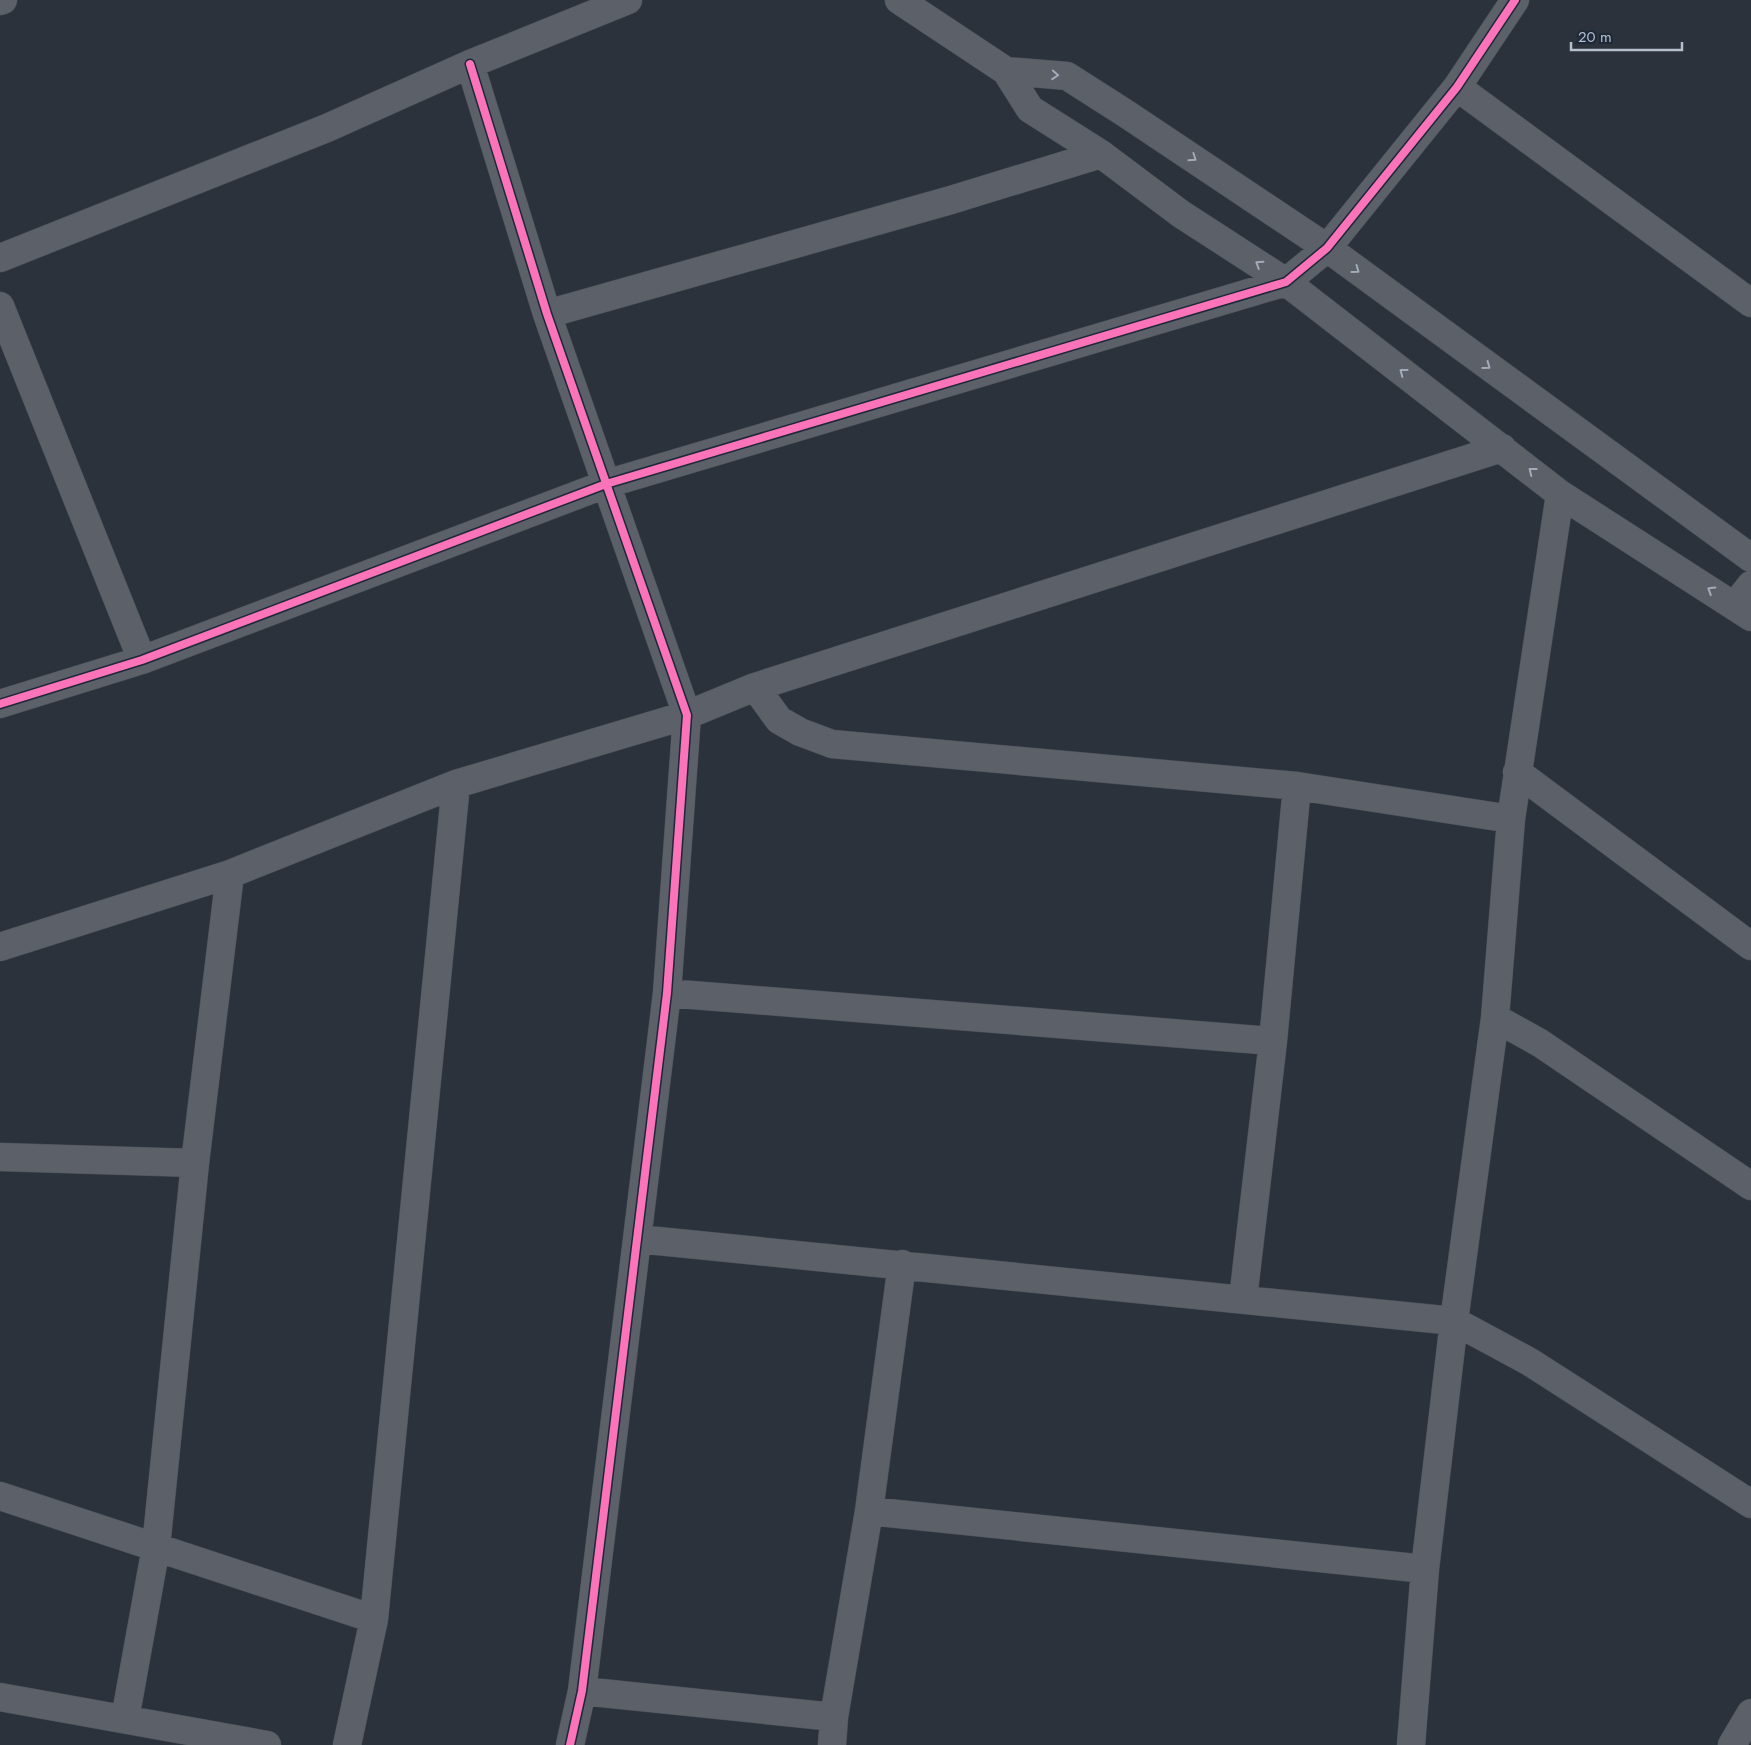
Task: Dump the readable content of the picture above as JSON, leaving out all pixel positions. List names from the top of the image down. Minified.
{"scale_bar":"20 m"}
